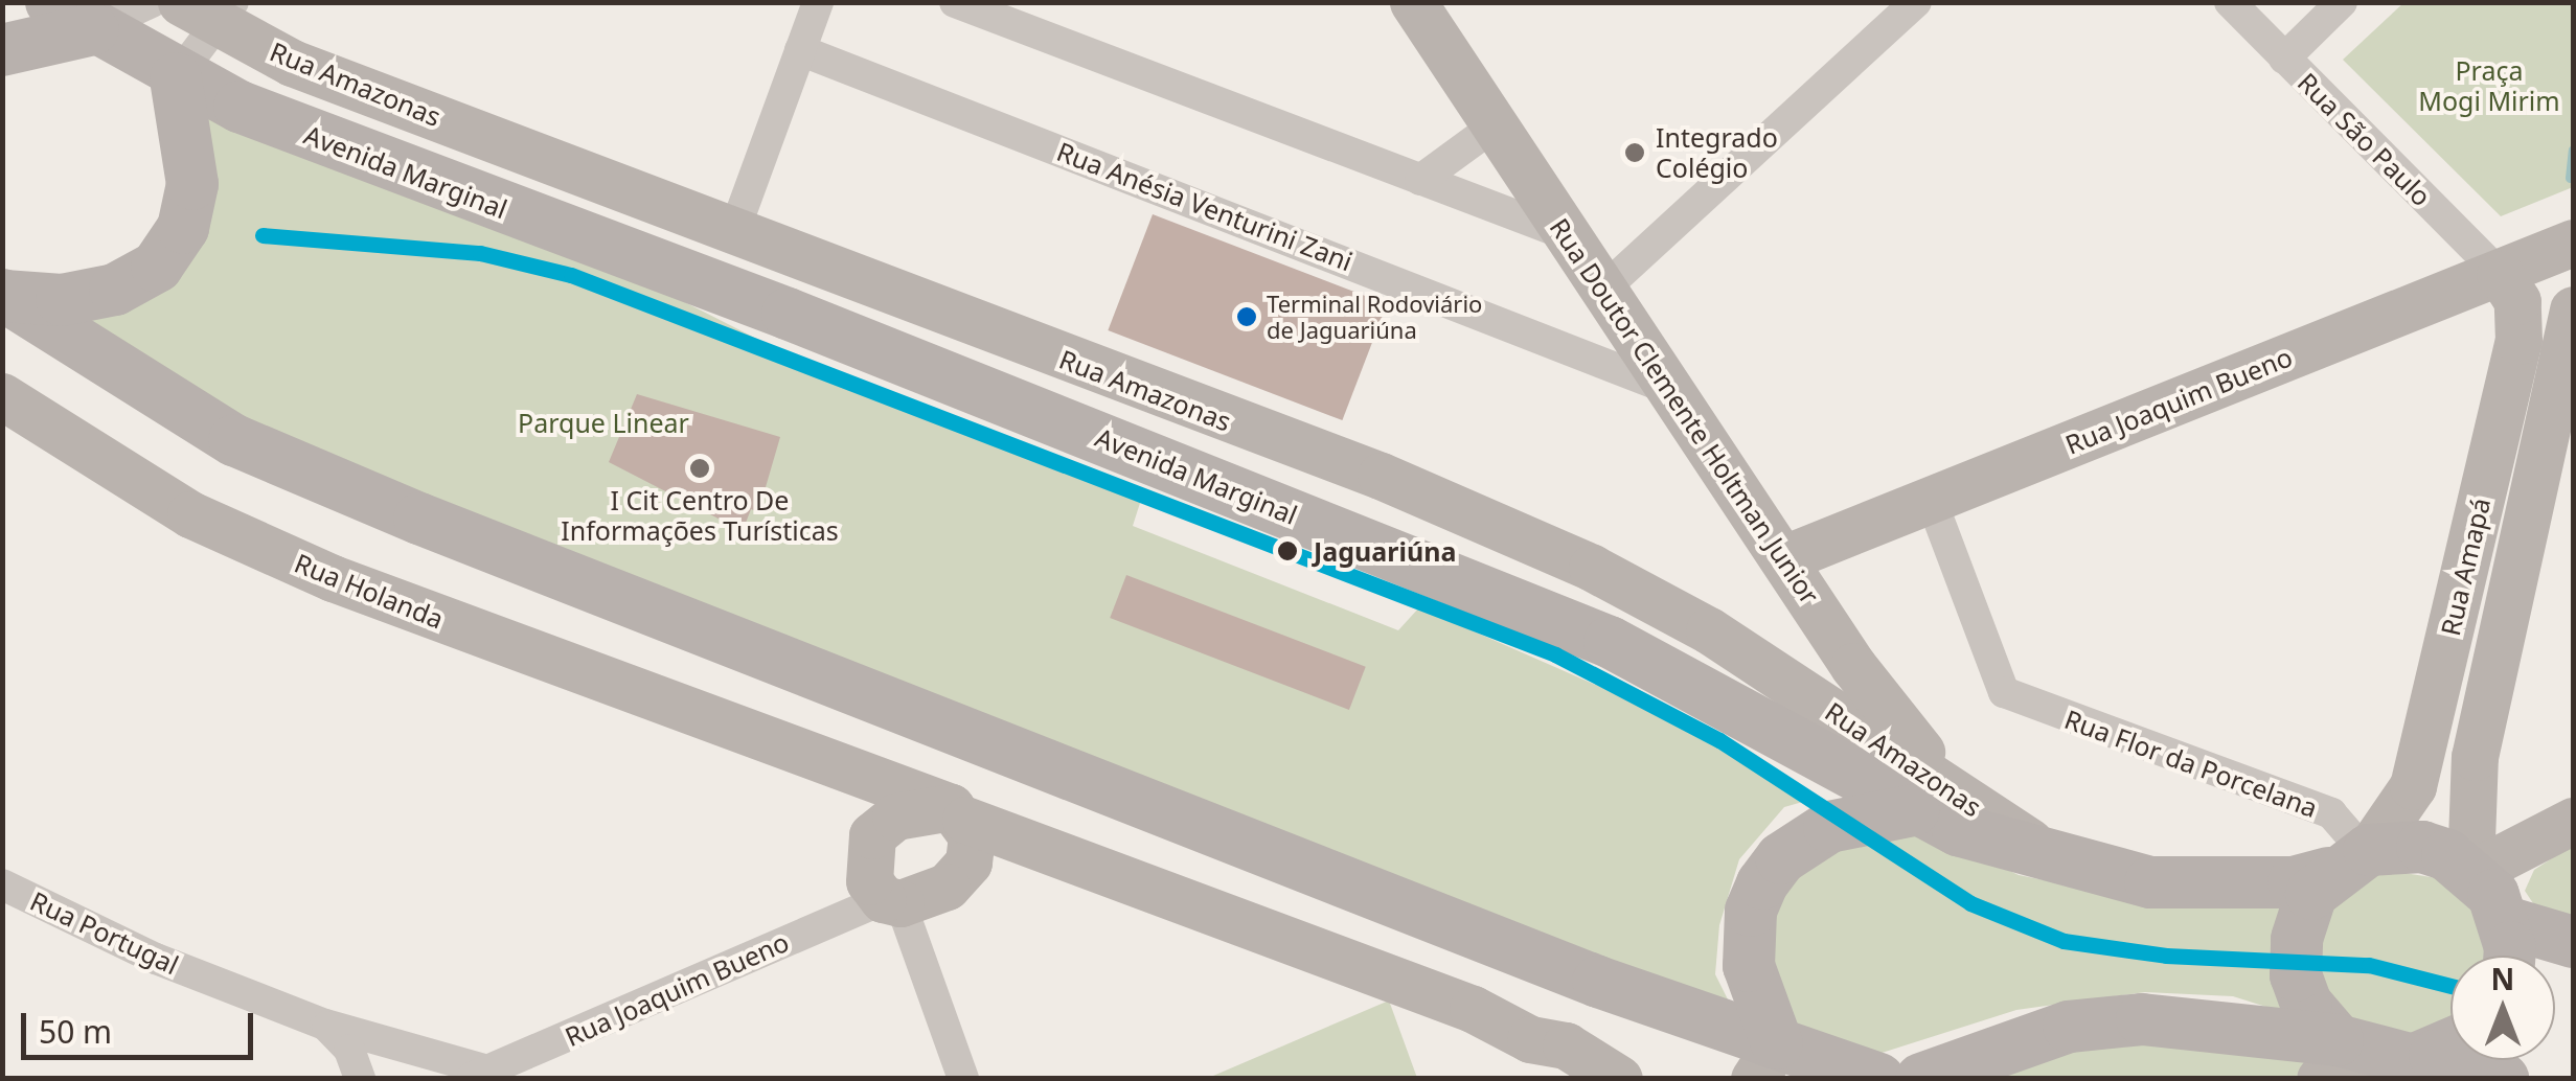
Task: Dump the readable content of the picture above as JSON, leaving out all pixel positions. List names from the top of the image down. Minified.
{"streets":{"main road":["Avenida Marginal"],"street":["Rua Amazonas","Rua São Paulo","Rua Anésia Venturini Zani","Rua Joaquim Bueno","Rua Doutor Clemente Holtman Junior","Rua Amapá","Rua Holanda","Rua Flor da Porcelana","Rua Portugal"]},"crossings":[["Rua Amazonas","Avenida Marginal"],["Rua Amazonas","Rua Doutor Clemente Holtman Junior"],["Rua São Paulo","Rua Joaquim Bueno"],["Rua São Paulo","Rua Amapá"],["Avenida Marginal","Rua Amapá"],["Avenida Marginal","Rua Flor da Porcelana"],["Rua Anésia Venturini Zani","Rua Doutor Clemente Holtman Junior"],["Rua Joaquim Bueno","Rua Doutor Clemente Holtman Junior"],["Rua Joaquim Bueno","Rua Amapá"],["Rua Joaquim Bueno","Rua Flor da Porcelana"],["Rua Joaquim Bueno","Rua Portugal"],["Rua Amapá","Rua Flor da Porcelana"]],"parks":["Praça Mogi Mirim","Parque Linear"],"places":["Integrado Colégio","Terminal Rodoviário de Jaguariúna","I Cit Centro De Informações Turísticas","Jaguariúna"],"scale_bar":"50 m","north":"top"}
